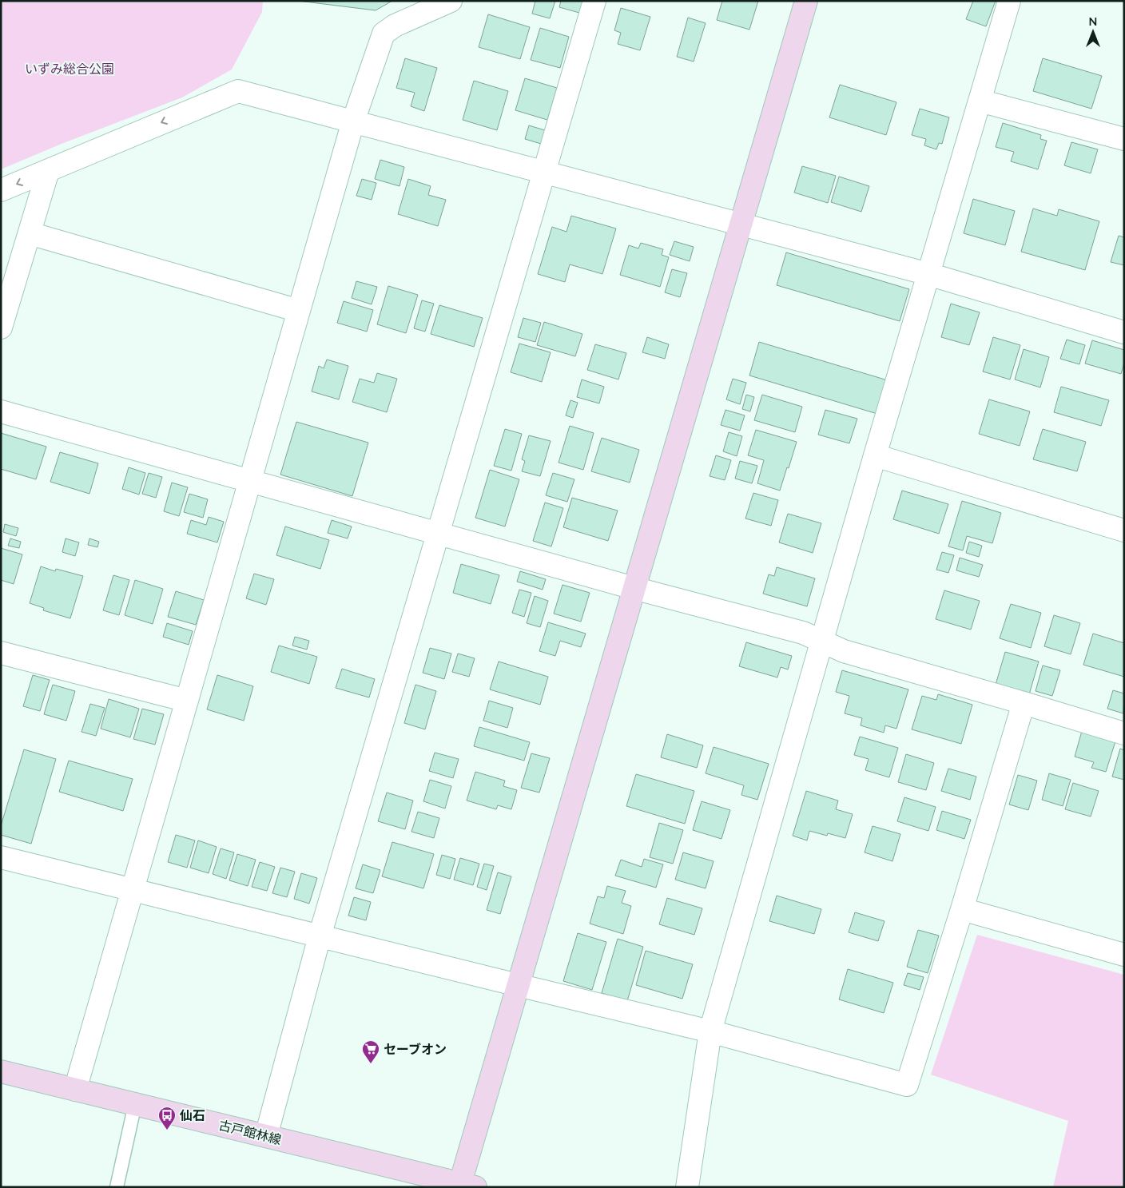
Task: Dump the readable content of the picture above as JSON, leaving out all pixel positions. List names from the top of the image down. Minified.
{"streets":{"street":["古戸館林線"]},"parks":["いずみ総合公園"],"places":{"supermarket":["セーブオン"],"bus stop":["仙石"]},"north":"top"}
